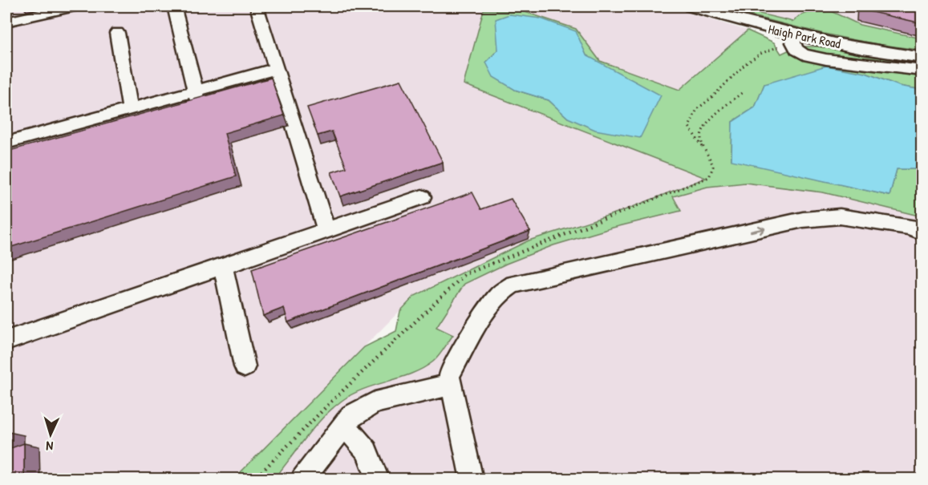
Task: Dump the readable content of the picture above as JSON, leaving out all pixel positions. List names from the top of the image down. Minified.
{"streets":{"lane":["Haigh Park Road"]},"north":"bottom"}
